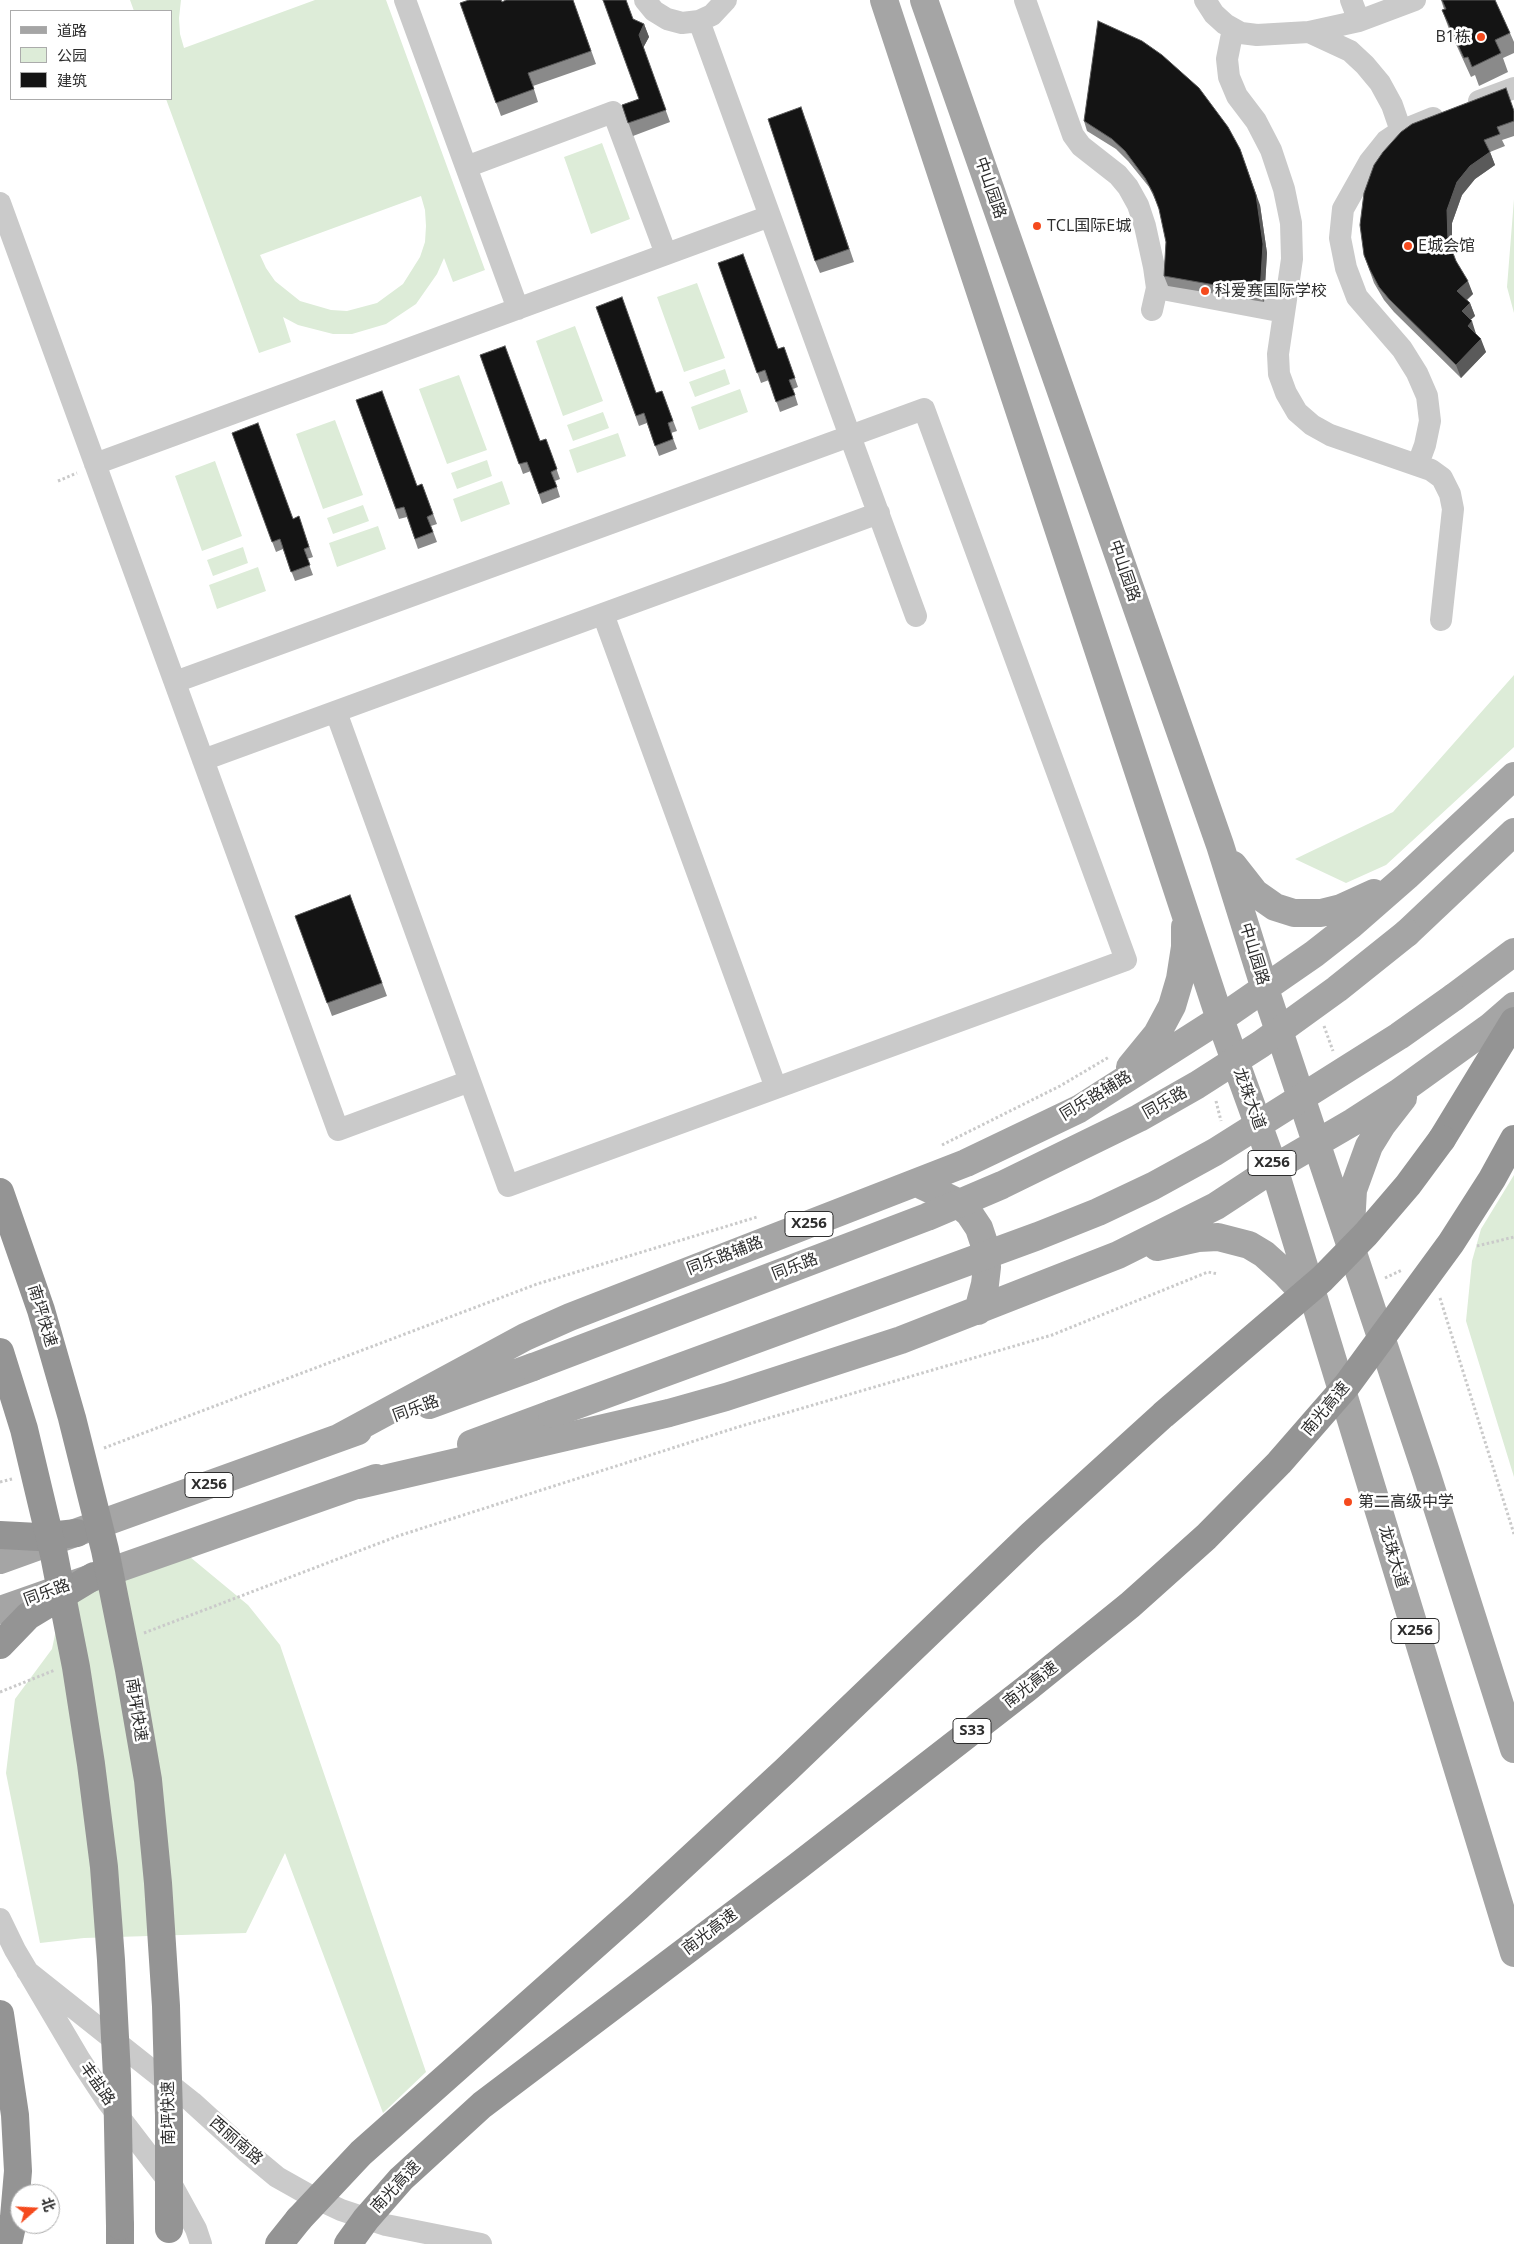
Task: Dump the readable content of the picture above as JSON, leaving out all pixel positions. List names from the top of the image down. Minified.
{"streets":{"highway":["南坪快速","南光高速","S33"],"main road":["中山园路","同乐路辅路","龙珠大道","同乐路","X256"],"street":["丰盐路","西丽南路"]},"crossings":[["中山园路","同乐路辅路"],["中山园路","X256"],["同乐路辅路","龙珠大道"],["同乐路辅路","同乐路"],["龙珠大道","X256"],["同乐路","X256"],["丰盐路","西丽南路"]],"places":["B1栋","TCL国际E城","E城会馆","科爱赛国际学校","第二高级中学"],"legend":["道路","公园","建筑"],"north":"right"}
